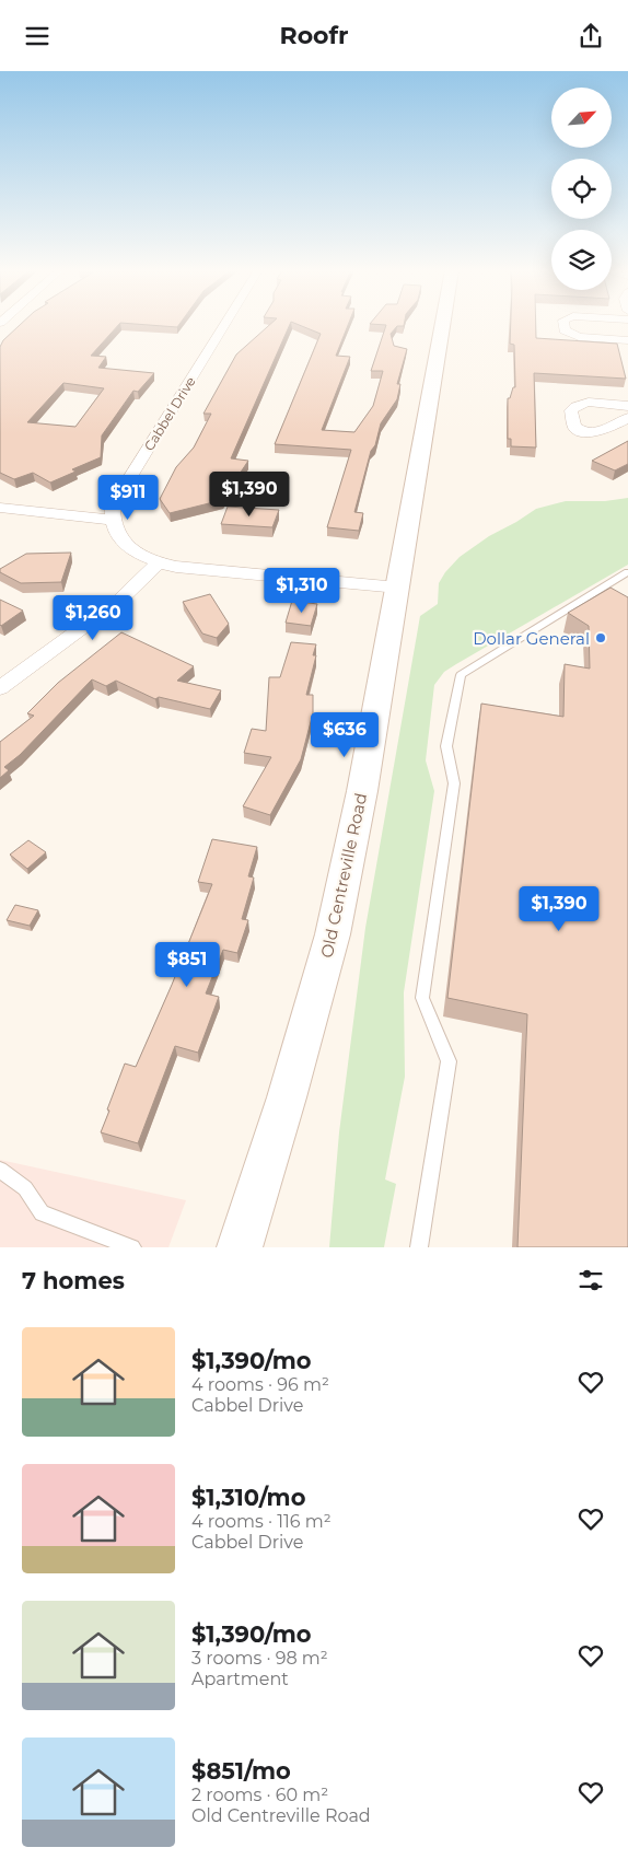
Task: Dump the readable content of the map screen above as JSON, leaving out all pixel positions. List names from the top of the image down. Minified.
{"streets":{"street":["Cabbel Drive","Old Centreville Road"]},"places":["Dollar General"],"north":"top right","page":{"header":"Roofr","price":["$1,390","$911","$1,310","$1,260","$636","$1,390","$851"],"heading":"7 homes","list":[{"name":"$1,390/mo","note":"4 rooms · 96 m² · Cabbel Drive"},{"name":"$1,310/mo","note":"4 rooms · 116 m² · Cabbel Drive"},{"name":"$1,390/mo","note":"3 rooms · 98 m² · Apartment"},{"name":"$851/mo","note":"2 rooms · 60 m² · Old Centreville Road"}]}}
